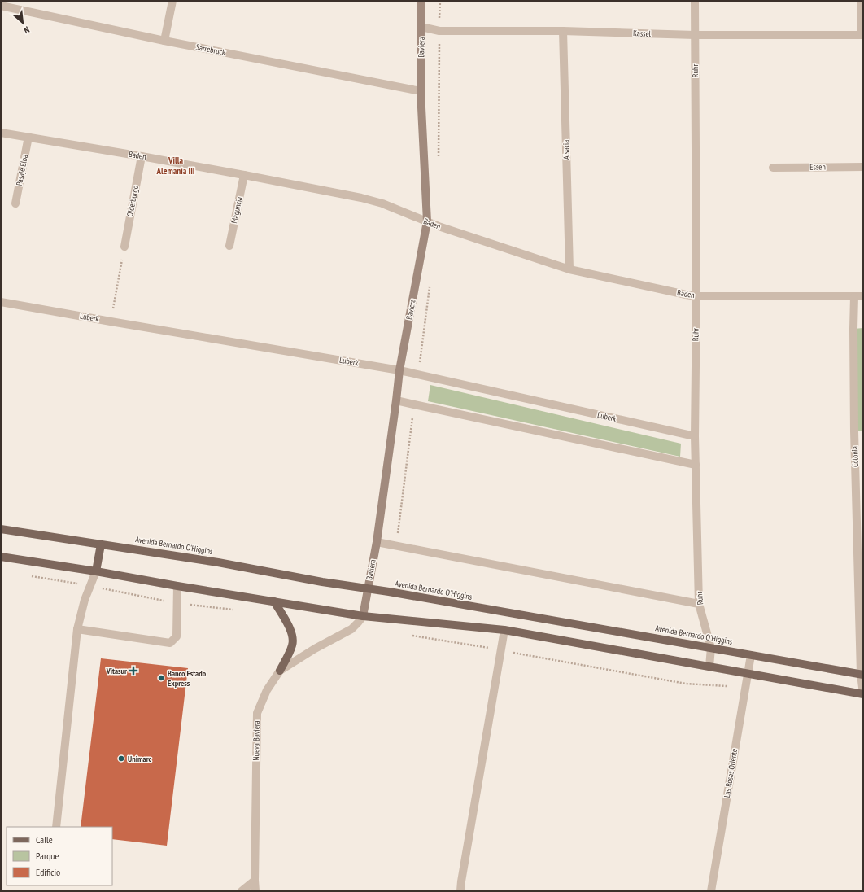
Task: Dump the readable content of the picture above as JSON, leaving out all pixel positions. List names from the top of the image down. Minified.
{"streets":{"main road":["Avenida Bernardo O'Higgins"],"street":["Kassel","Baviera","Sarrebruck","Ruhr","Alsacia","Baden","Essen","Pasaje Elba","Olderburgo","Maguncia","Luberk","Colonia","Nueva Baviera","Las Rosas Oriente"]},"crossings":[["Kassel","Baviera"],["Kassel","Ruhr"],["Kassel","Alsacia"],["Baviera","Sarrebruck"],["Baviera","Baden"],["Baviera","Luberk"],["Baviera","Avenida Bernardo O'Higgins"],["Baviera","Nueva Baviera"],["Ruhr","Baden"],["Ruhr","Luberk"],["Ruhr","Avenida Bernardo O'Higgins"],["Alsacia","Baden"],["Baden","Pasaje Elba"],["Baden","Olderburgo"],["Baden","Maguncia"],["Baden","Colonia"],["Colonia","Avenida Bernardo O'Higgins"],["Avenida Bernardo O'Higgins","Las Rosas Oriente"]],"districts":["Villa Alemania III"],"places":{"health":["Vitasur"],"other":["Banco Estado Express","Unimarc"]},"legend":["Calle","Parque","Edificio"],"north":"bottom right"}
